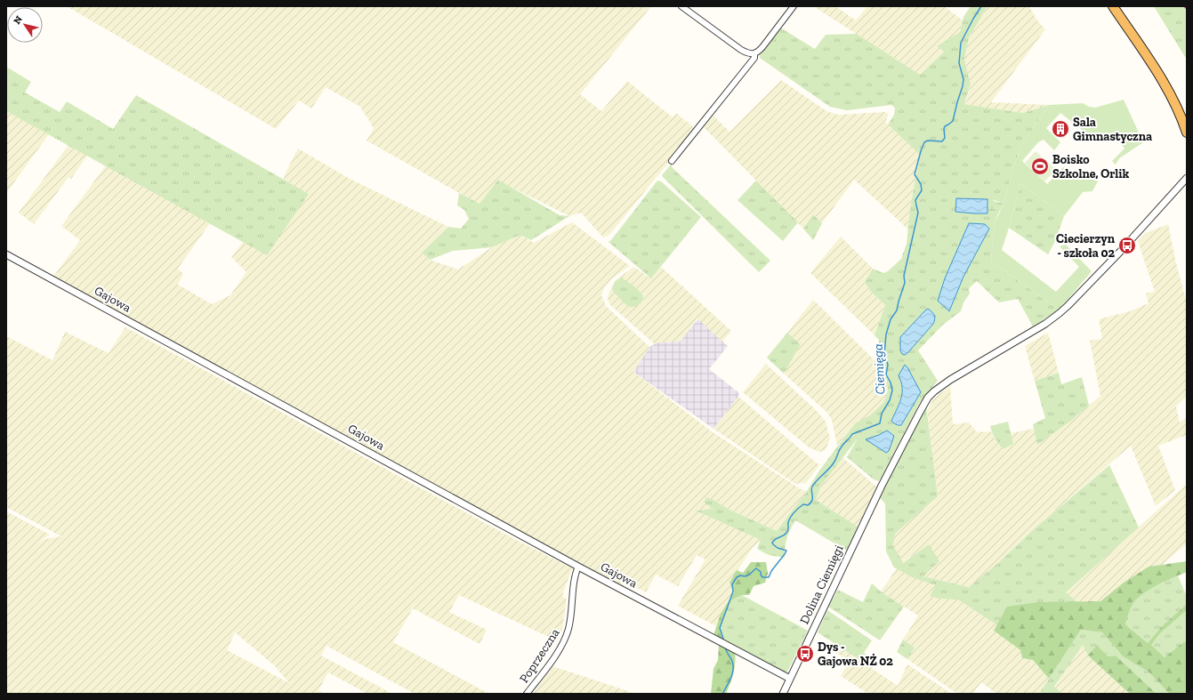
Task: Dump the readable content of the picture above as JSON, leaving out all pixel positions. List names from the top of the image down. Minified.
{"streets":{"street":["Gajowa","Dolina Ciemięgi","Poprzeczna"]},"crossings":[["Gajowa","Dolina Ciemięgi"],["Gajowa","Poprzeczna"]],"water":["Ciemięga"],"places":{"building":["Sala Gimnastyczna"],"sports":["Boisko Szkolne, Orlik"],"bus stop":["Ciecierzyn - szkoła 02","Dys - Gajowa NŻ 02"]},"north":"top left"}
